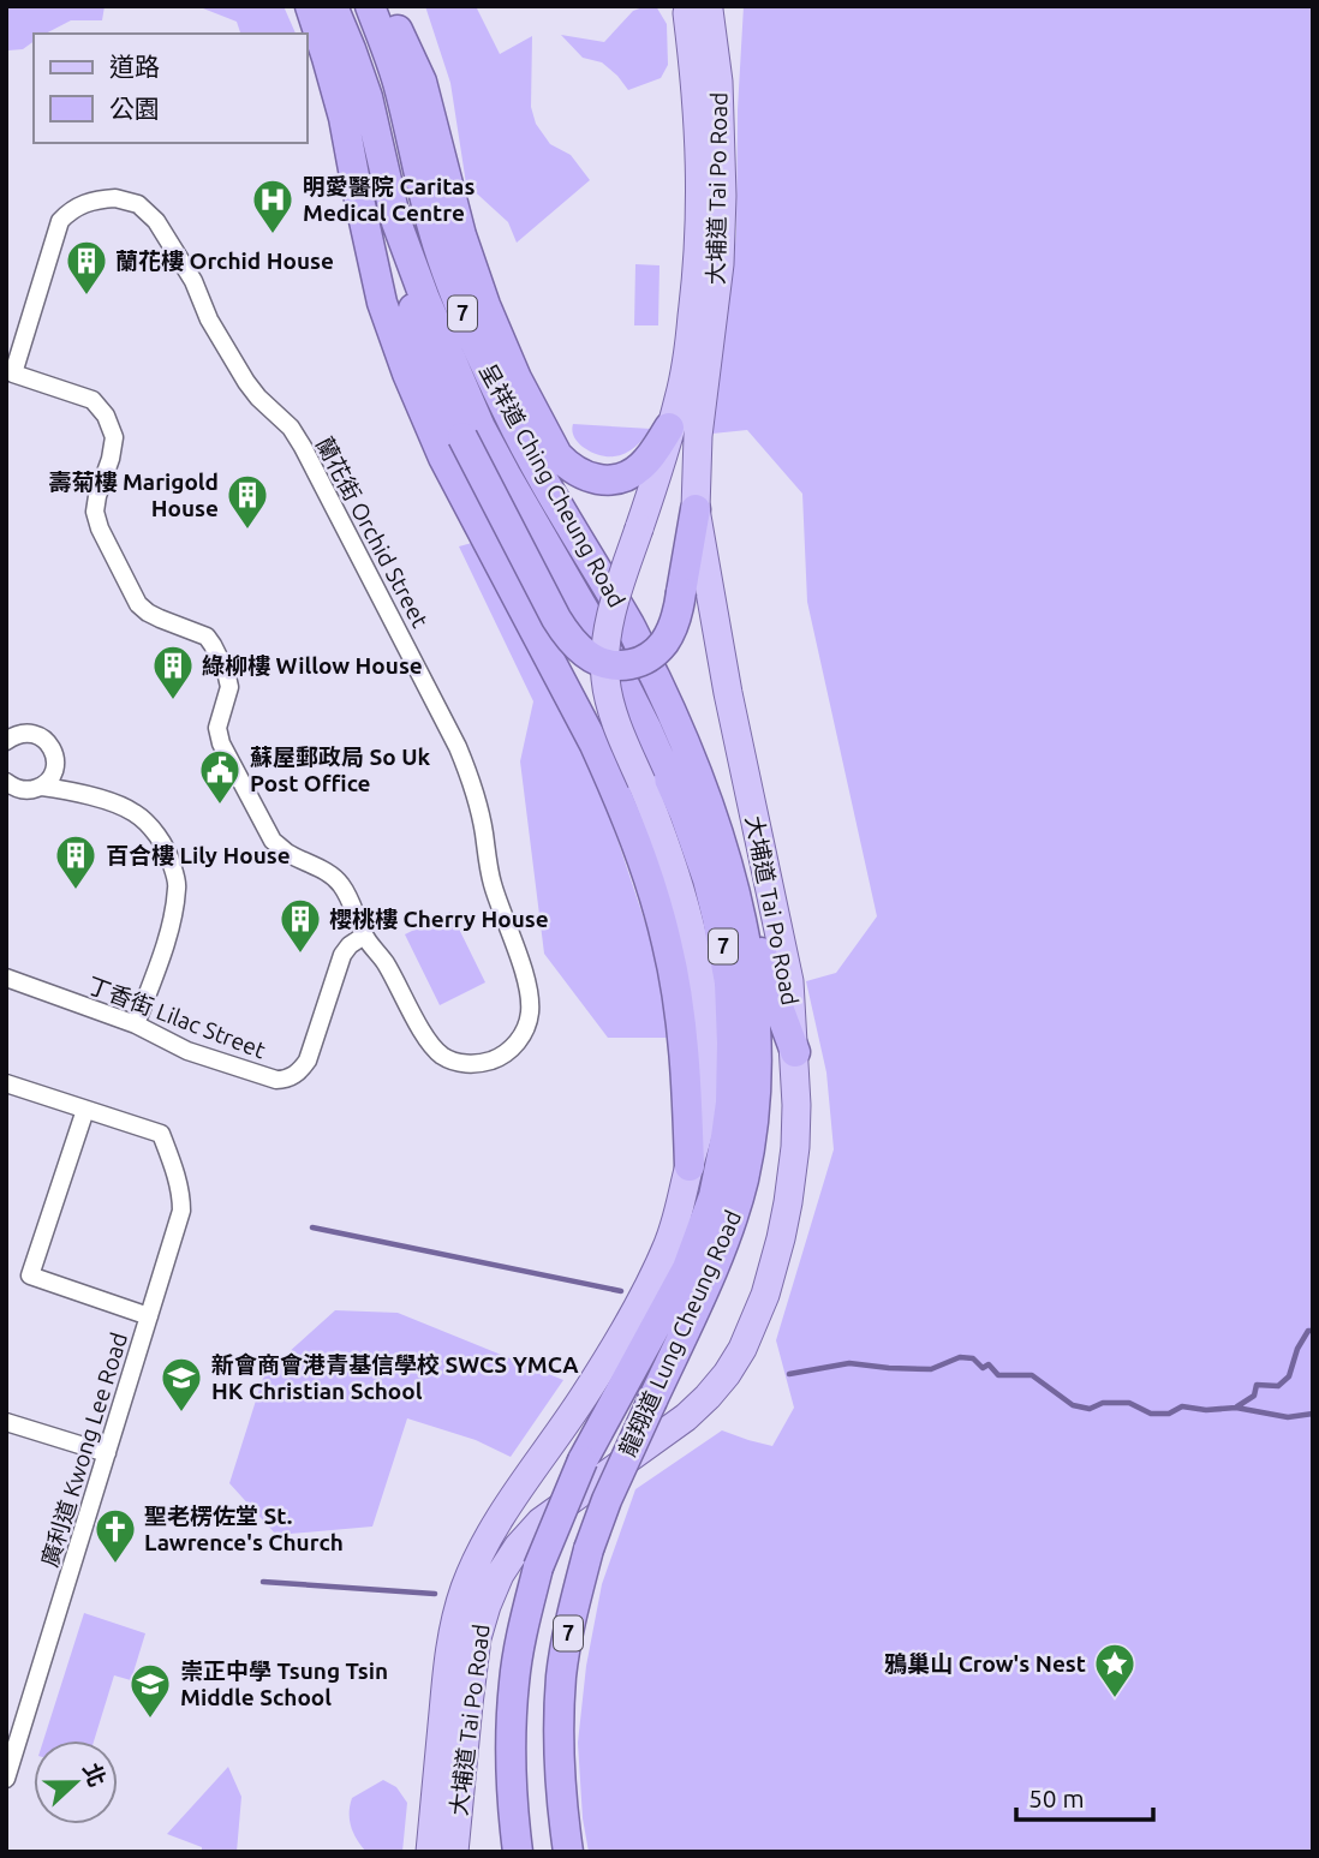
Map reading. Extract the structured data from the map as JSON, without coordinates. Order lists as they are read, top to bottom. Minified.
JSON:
{"streets":{"highway":["7","呈祥道 Ching Cheung Road","龍翔道 Lung Cheung Road"],"main road":["大埔道 Tai Po Road"],"street":["蘭花街 Orchid Street","丁香街 Lilac Street","廣利道 Kwong Lee Road"]},"crossings":[["呈祥道 Ching Cheung Road","龍翔道 Lung Cheung Road"],["蘭花街 Orchid Street","丁香街 Lilac Street"]],"places":{"hospital":["明愛醫院 Caritas Medical Centre"],"building":["蘭花樓 Orchid House","壽菊樓 Marigold House","綠柳樓 Willow House","百合樓 Lily House","櫻桃樓 Cherry House"],"public building":["蘇屋郵政局 So Uk Post Office"],"school or university":["新會商會港青基信學校 SWCS YMCA HK Christian School","崇正中學 Tsung Tsin Middle School"],"church":["聖老楞佐堂 St. Lawrence's Church"],"place":["鴉巢山 Crow's Nest"]},"legend":["道路","公園"],"scale_bar":"50 m","north":"right"}
